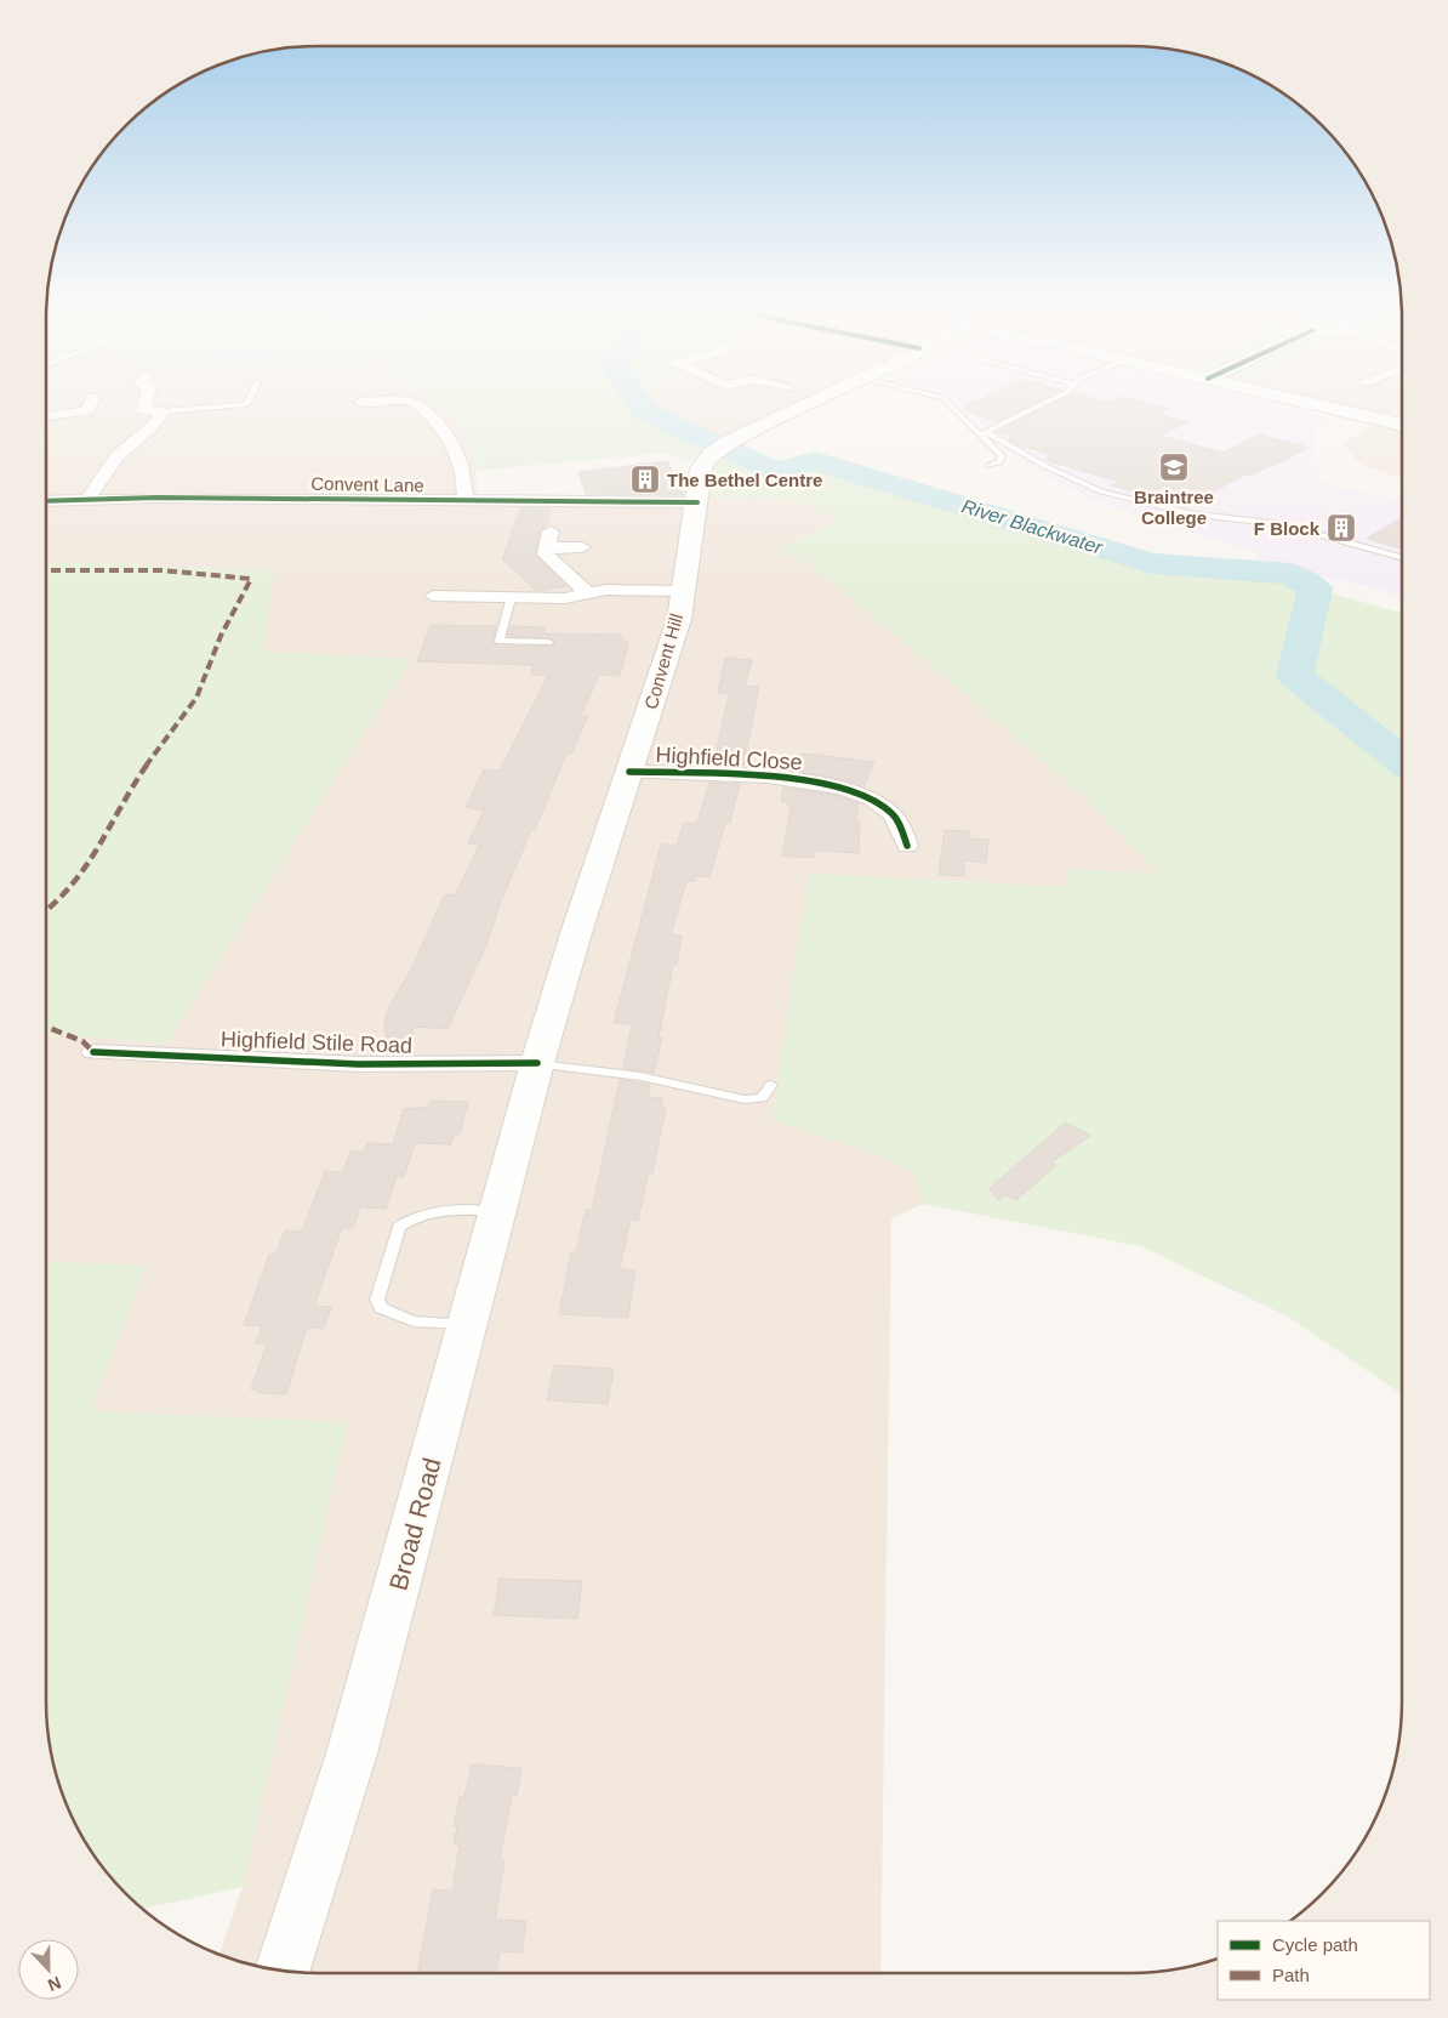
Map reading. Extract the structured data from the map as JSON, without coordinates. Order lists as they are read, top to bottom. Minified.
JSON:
{"streets":{"main road":["Convent Hill","Broad Road"],"street":["Convent Lane","Highfield Close","Highfield Stile Road"]},"crossings":[["Convent Lane","Convent Hill"],["Convent Hill","Highfield Close"],["Convent Hill","Highfield Stile Road"],["Convent Hill","Broad Road"],["Highfield Stile Road","Broad Road"]],"water":["River Blackwater"],"places":{"school or university":["Braintree College"],"building":["The Bethel Centre","F Block"]},"legend":["Cycle path","Path"],"north":"bottom"}
